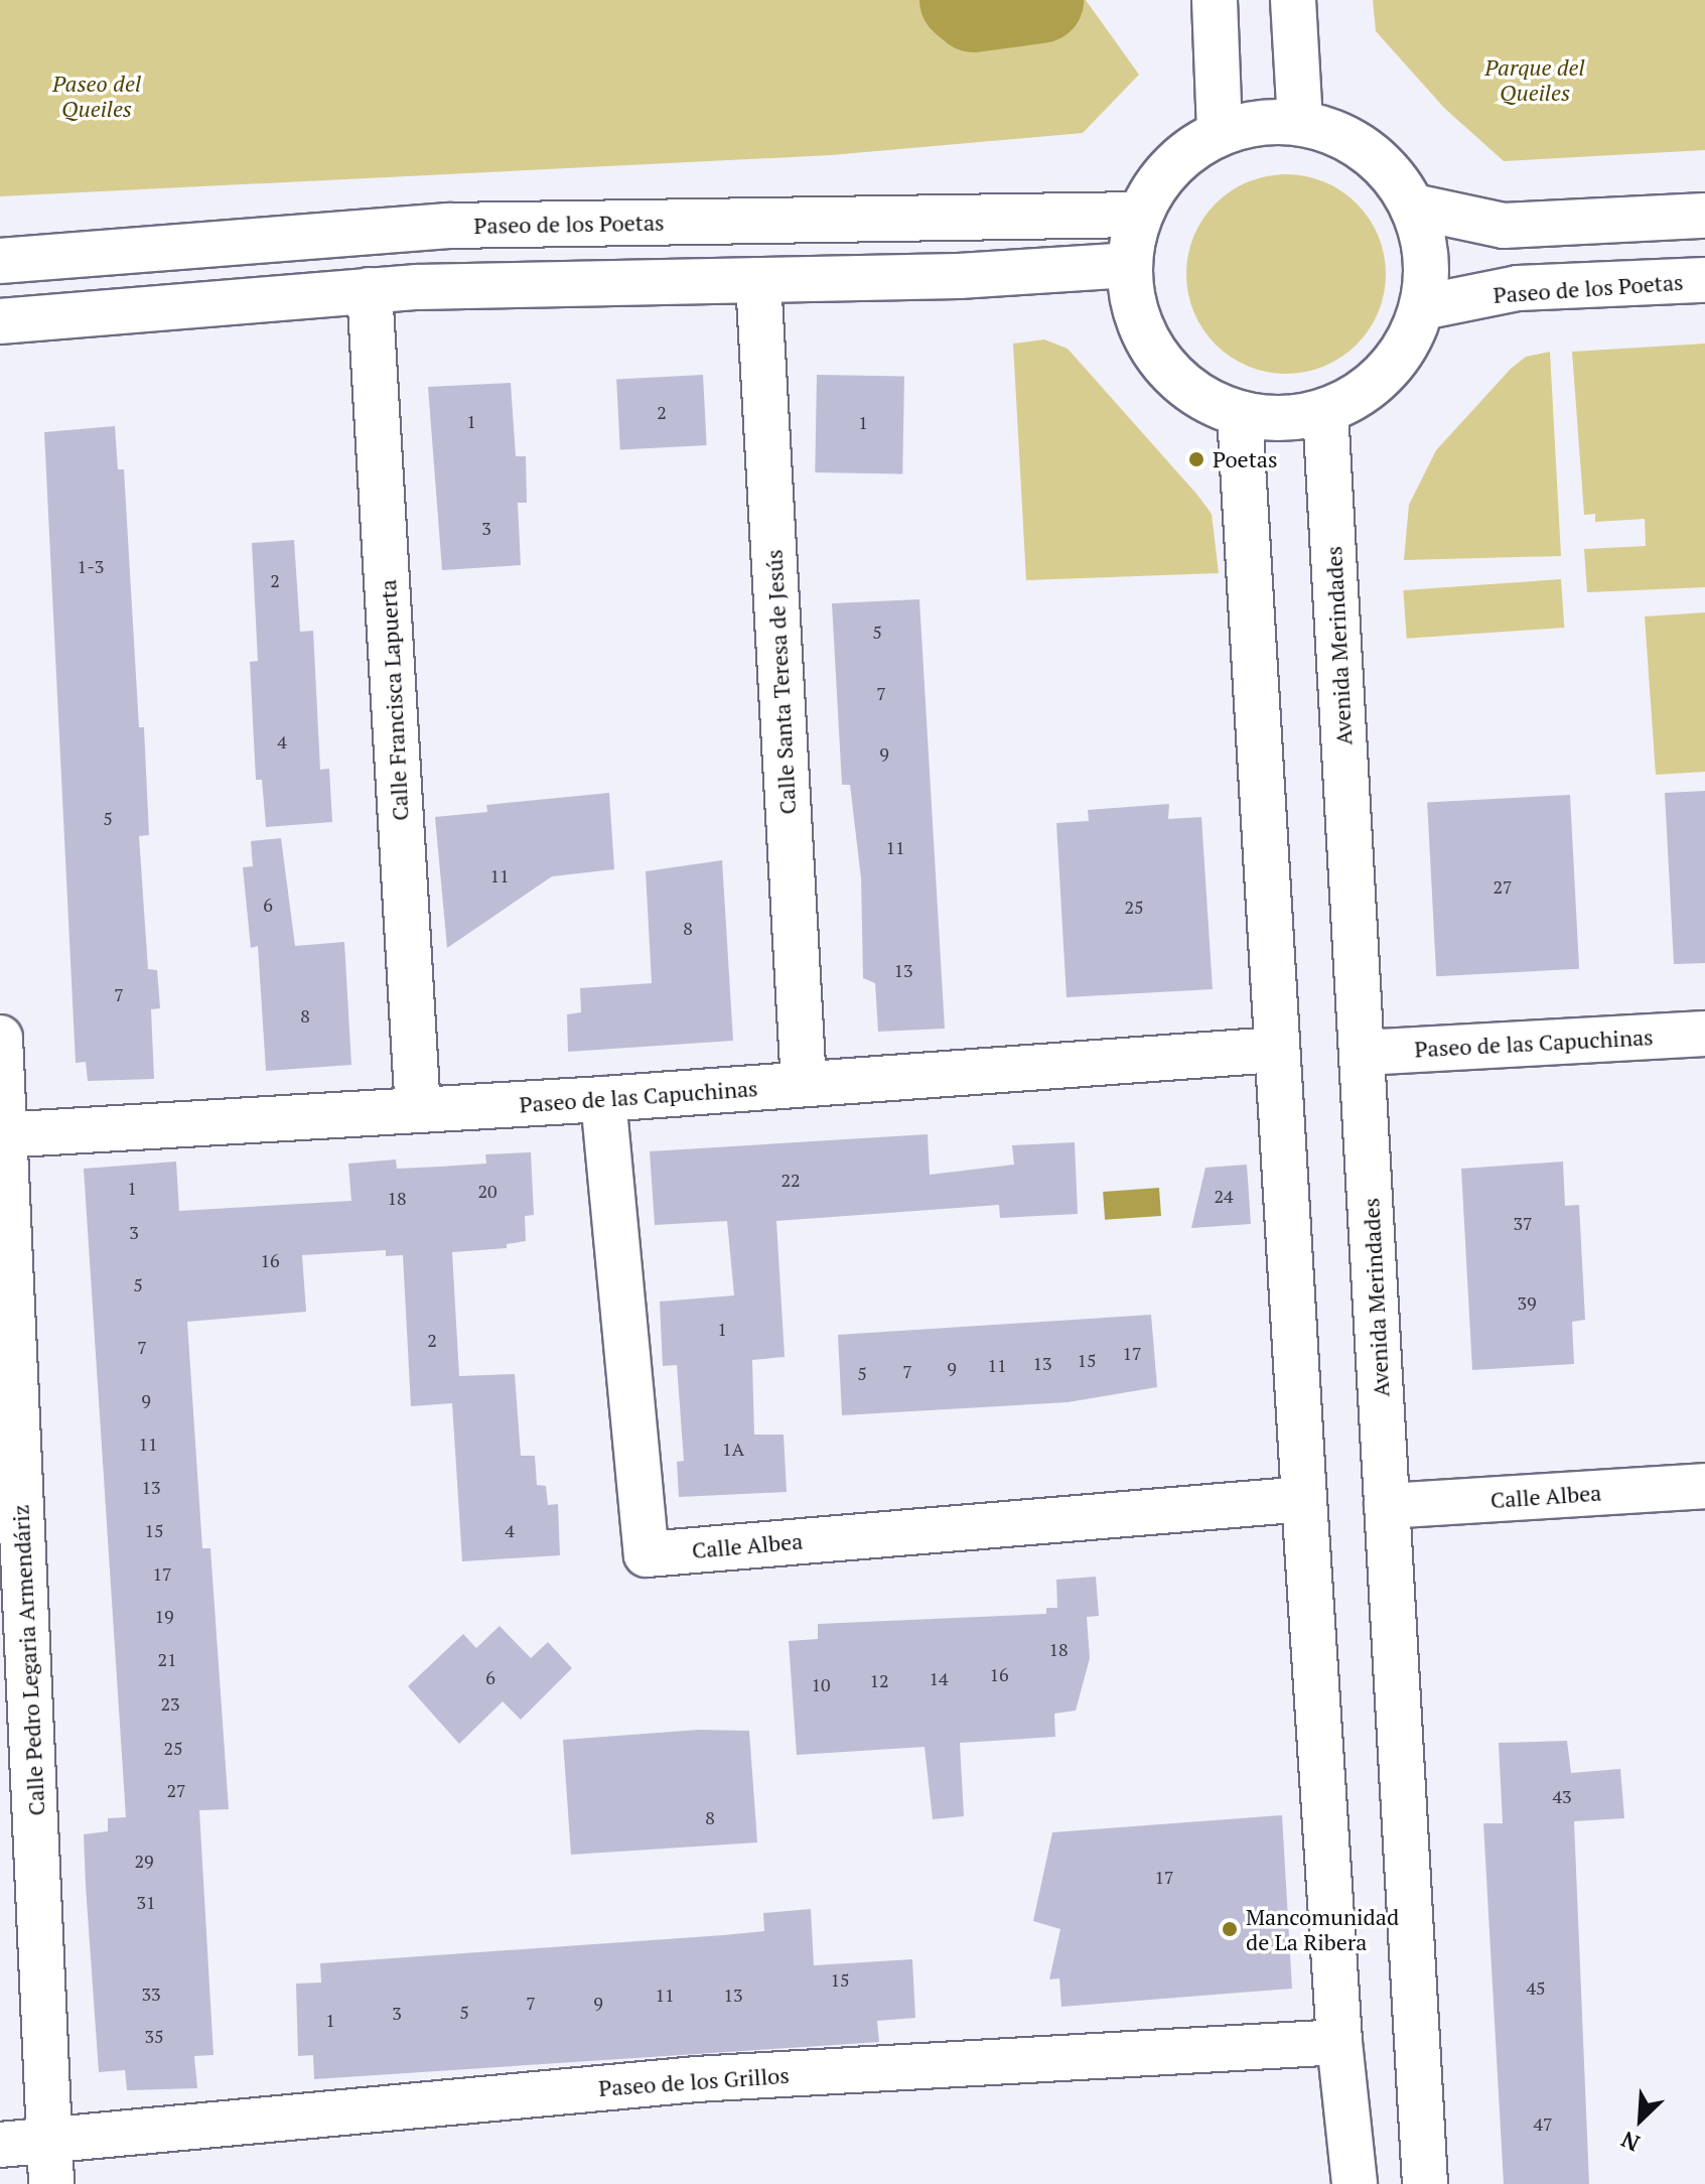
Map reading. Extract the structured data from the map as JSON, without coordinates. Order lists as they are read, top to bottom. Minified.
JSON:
{"streets":{"street":["Paseo de los Poetas","Avenida Merindades","Calle Santa Teresa de Jesús","Calle Francisca Lapuerta","Paseo de las Capuchinas","Calle Albea","Calle Pedro Legaria Armendáriz","Paseo de los Grillos"]},"crossings":[["Avenida Merindades","Paseo de las Capuchinas"],["Avenida Merindades","Calle Albea"],["Calle Santa Teresa de Jesús","Paseo de las Capuchinas"],["Calle Francisca Lapuerta","Paseo de las Capuchinas"],["Paseo de las Capuchinas","Calle Albea"],["Paseo de las Capuchinas","Calle Pedro Legaria Armendáriz"],["Calle Pedro Legaria Armendáriz","Paseo de los Grillos"]],"parks":["Parque del Queiles","Paseo del Queiles"],"places":["Poetas","Mancomunidad de La Ribera"],"house_numbers":["2","1","1","3","1-3","2","5","7","4","9","5","11","11","27","6","25","8","13","7","8","22","1","20","24","18","37","3","16","5","39","1","2","7","17","15","13","11","9","7","5","9","11","1A","13","15","4","17","19","18","21","16","6","14","12","10","23","25","27","43","8","29","17","31","15","45","33","11","13","7","9","5","3","1","35","47"],"north":"bottom left"}
